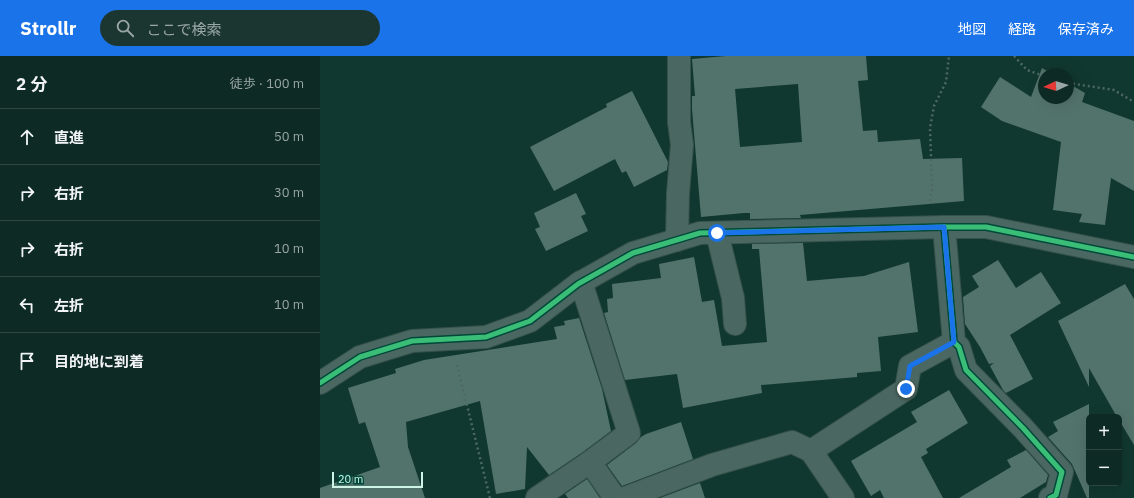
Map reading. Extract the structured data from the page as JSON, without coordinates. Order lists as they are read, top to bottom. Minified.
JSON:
{"scale_bar":"20 m","north":"left","page":{"header":"Strollr","search":"ここで検索","nav":["地図","経路","保存済み"],"heading":["2 分","徒歩 · 100 m"],"list":[["直進","50 m"],["右折","30 m"],["右折","10 m"],["左折","10 m"],"目的地に到着"],"map_buttons":["+","−"],"scale":"20 m"}}
